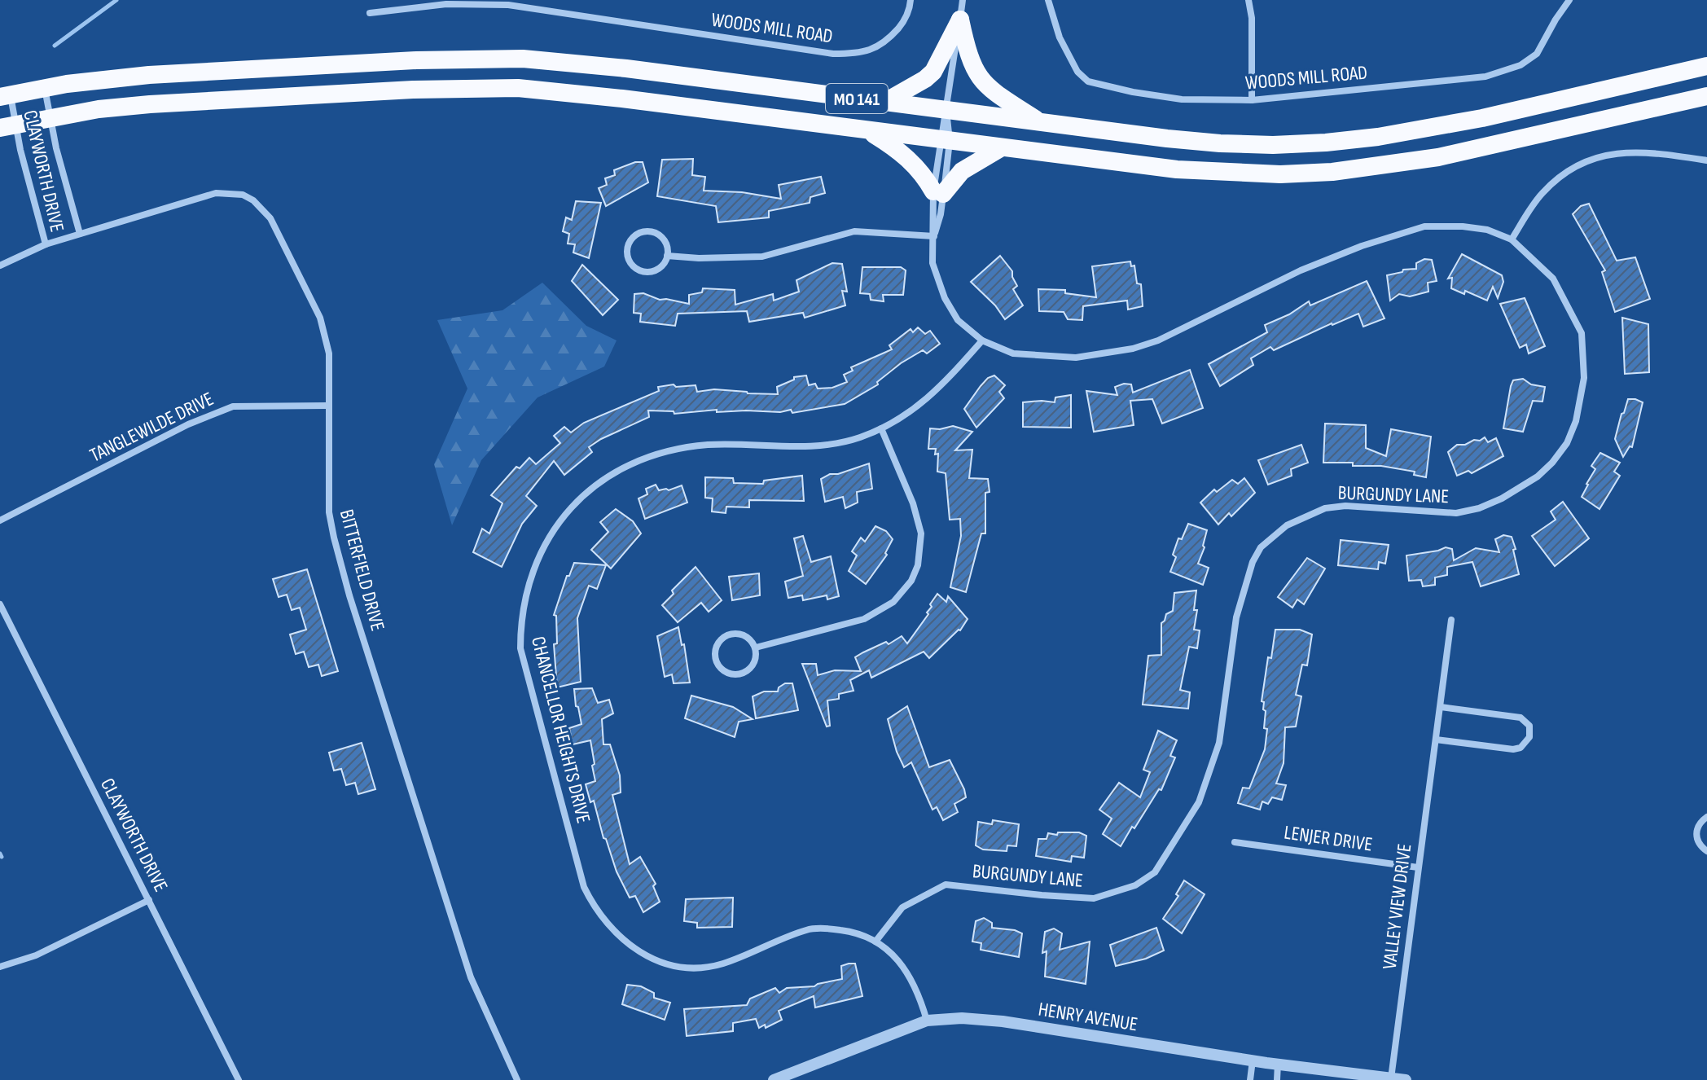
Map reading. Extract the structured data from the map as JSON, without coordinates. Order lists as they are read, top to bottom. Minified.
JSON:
{"streets":{"highway":["MO 141"],"street":["WOODS MILL ROAD","CLAYWORTH DRIVE","TANGLEWILDE DRIVE","BURGUNDY LANE","BITTERFIELD DRIVE","CHANCELLOR HEIGHTS DRIVE","LENJER DRIVE","VALLEY VIEW DRIVE","HENRY AVENUE"]},"crossings":[["MO 141","CLAYWORTH DRIVE"],["MO 141","BURGUNDY LANE"],["CLAYWORTH DRIVE","BITTERFIELD DRIVE"],["TANGLEWILDE DRIVE","BITTERFIELD DRIVE"],["BURGUNDY LANE","CHANCELLOR HEIGHTS DRIVE"],["CHANCELLOR HEIGHTS DRIVE","HENRY AVENUE"],["LENJER DRIVE","VALLEY VIEW DRIVE"],["VALLEY VIEW DRIVE","HENRY AVENUE"]]}
